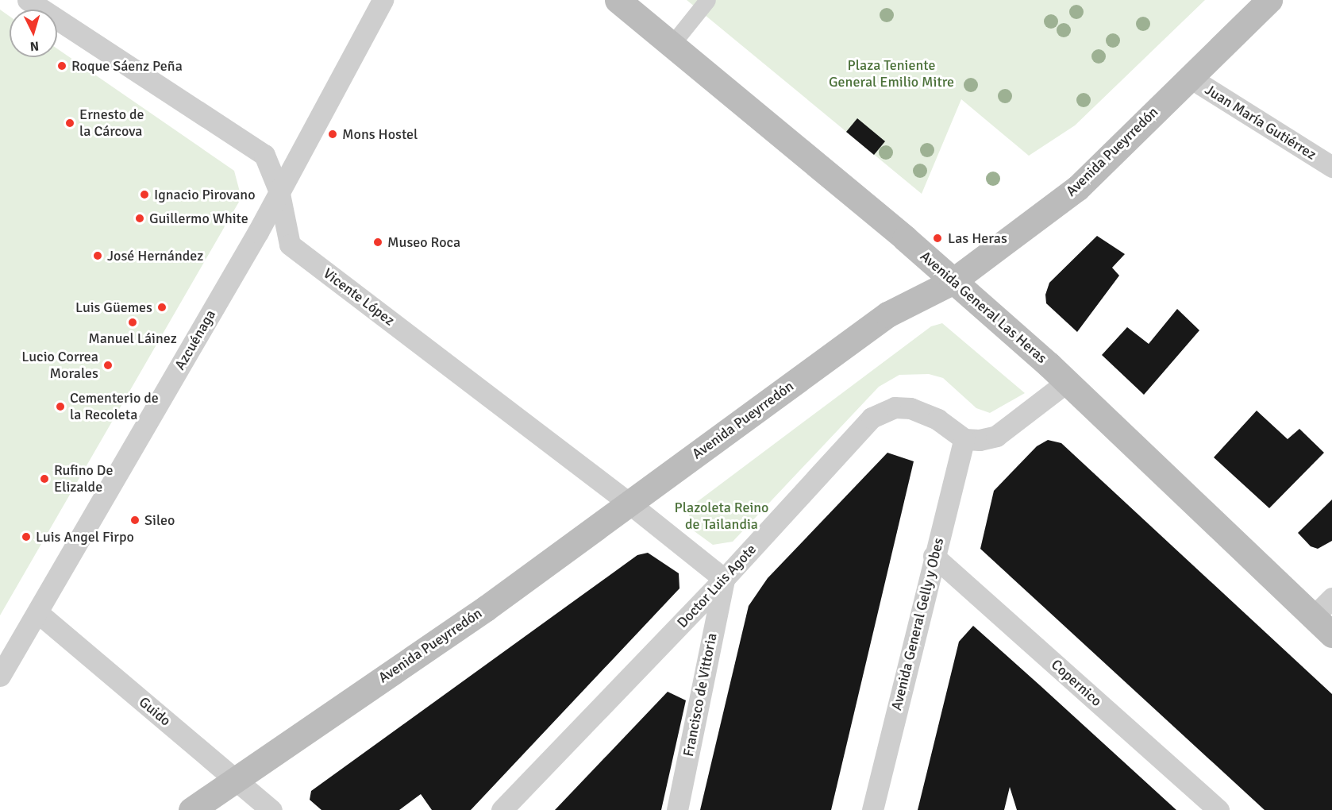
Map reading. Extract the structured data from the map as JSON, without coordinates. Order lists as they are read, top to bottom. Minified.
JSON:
{"streets":{"main road":["Avenida Pueyrredón","Avenida General Las Heras"],"street":["Juan María Gutiérrez","Vicente López","Azcuénaga","Doctor Luis Agote","Avenida General Gelly y Obes","Copernico","Francisco de Vittoria","Guido"]},"crossings":[["Juan María Gutiérrez","Avenida Pueyrredón"],["Avenida Pueyrredón","Vicente López"],["Avenida Pueyrredón","Avenida General Las Heras"],["Avenida Pueyrredón","Guido"],["Vicente López","Azcuénaga"],["Vicente López","Doctor Luis Agote"],["Vicente López","Francisco de Vittoria"],["Azcuénaga","Guido"],["Doctor Luis Agote","Avenida General Gelly y Obes"],["Doctor Luis Agote","Francisco de Vittoria"],["Avenida General Gelly y Obes","Copernico"]],"parks":["Plaza Teniente General Emilio Mitre","Plazoleta Reino de Tailandia"],"places":["Roque Sáenz Peña","Ernesto de la Cárcova","Mons Hostel","Ignacio Pirovano","Guillermo White","Las Heras","Museo Roca","José Hernández","Luis Güemes","Manuel Láinez","Lucio Correa Morales","Cementerio de la Recoleta","Rufino De Elizalde","Sileo","Luis Angel Firpo"],"north":"bottom"}
